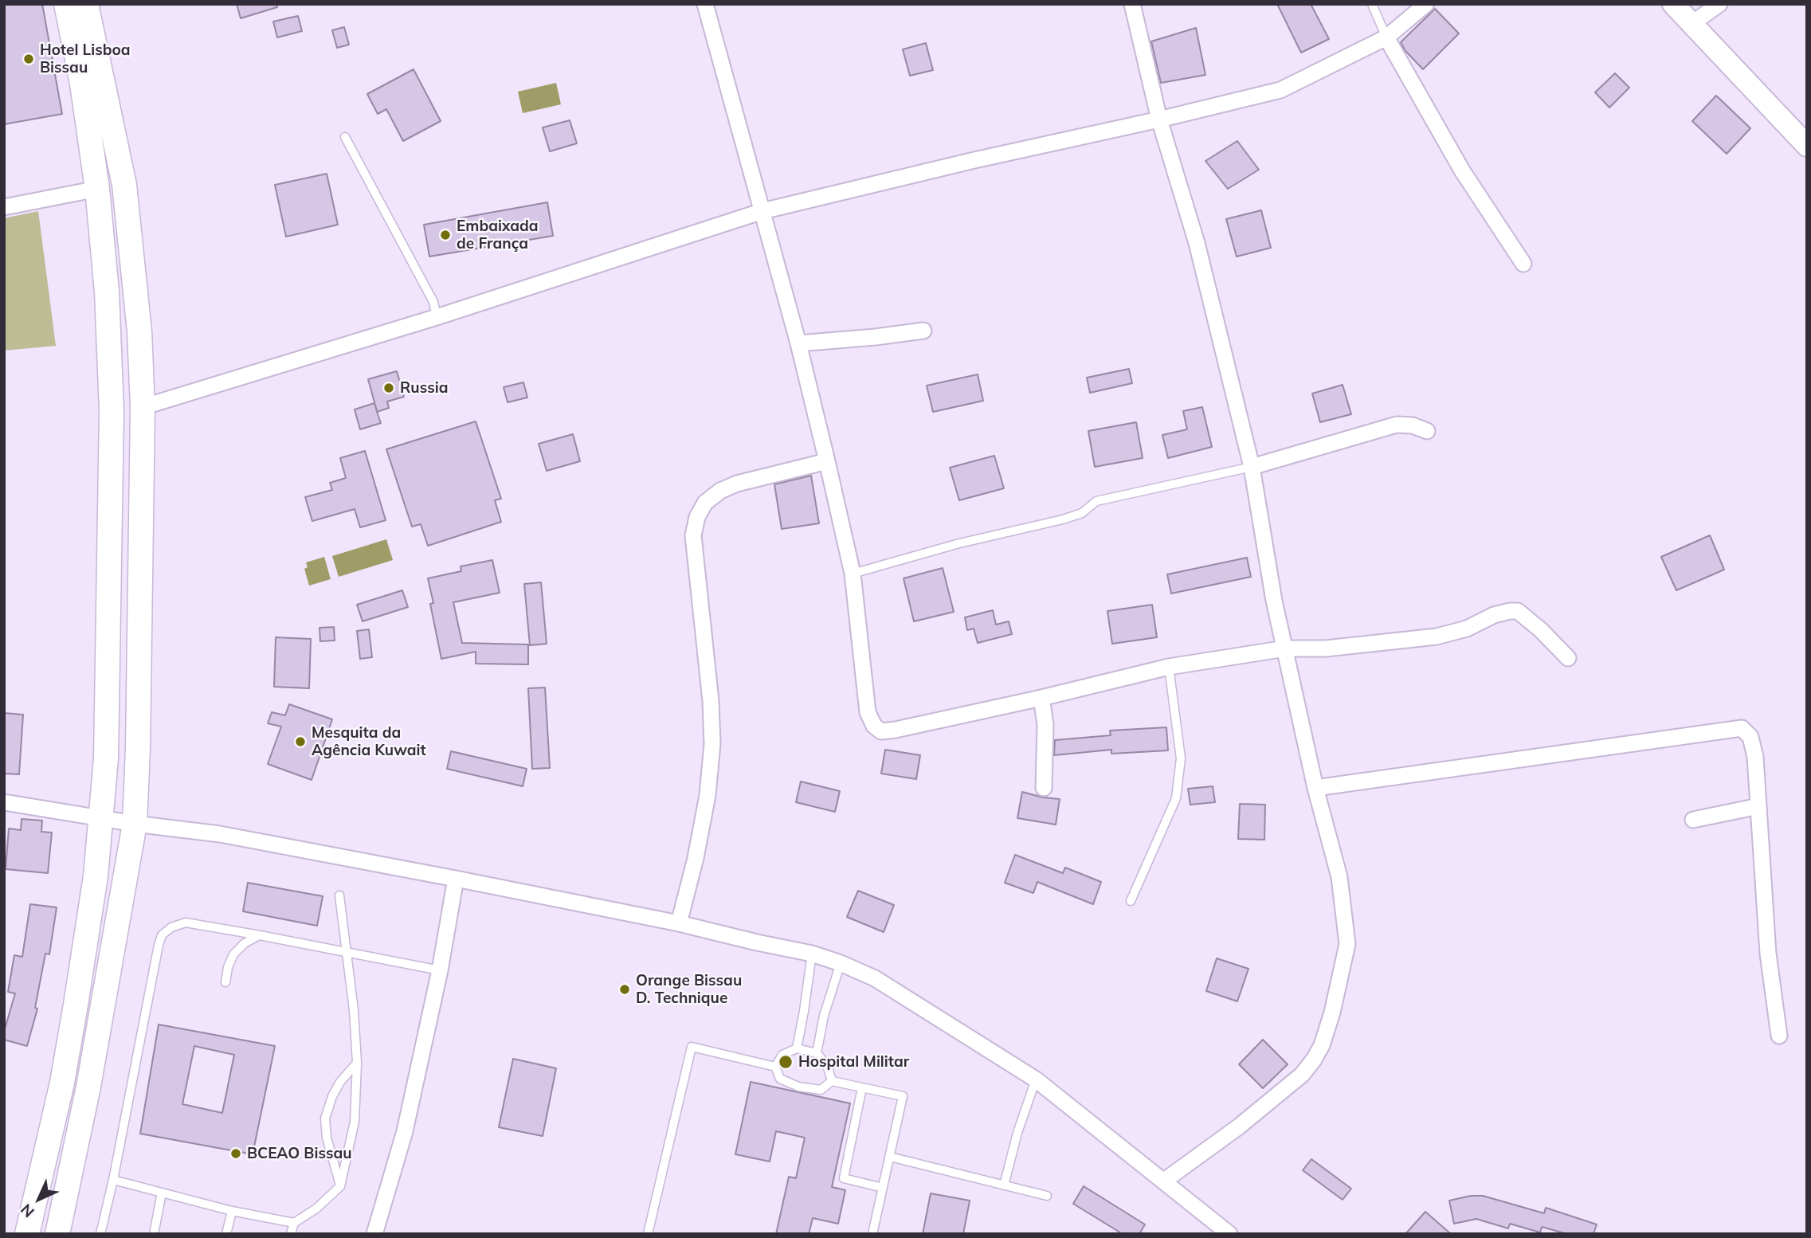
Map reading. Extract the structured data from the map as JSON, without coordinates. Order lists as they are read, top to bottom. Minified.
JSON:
{"places":["Hotel Lisboa Bissau","Embaixada de França","Russia","Mesquita da Agência Kuwait","Orange Bissau D. Technique","Hospital Militar","BCEAO Bissau"],"north":"bottom left"}
